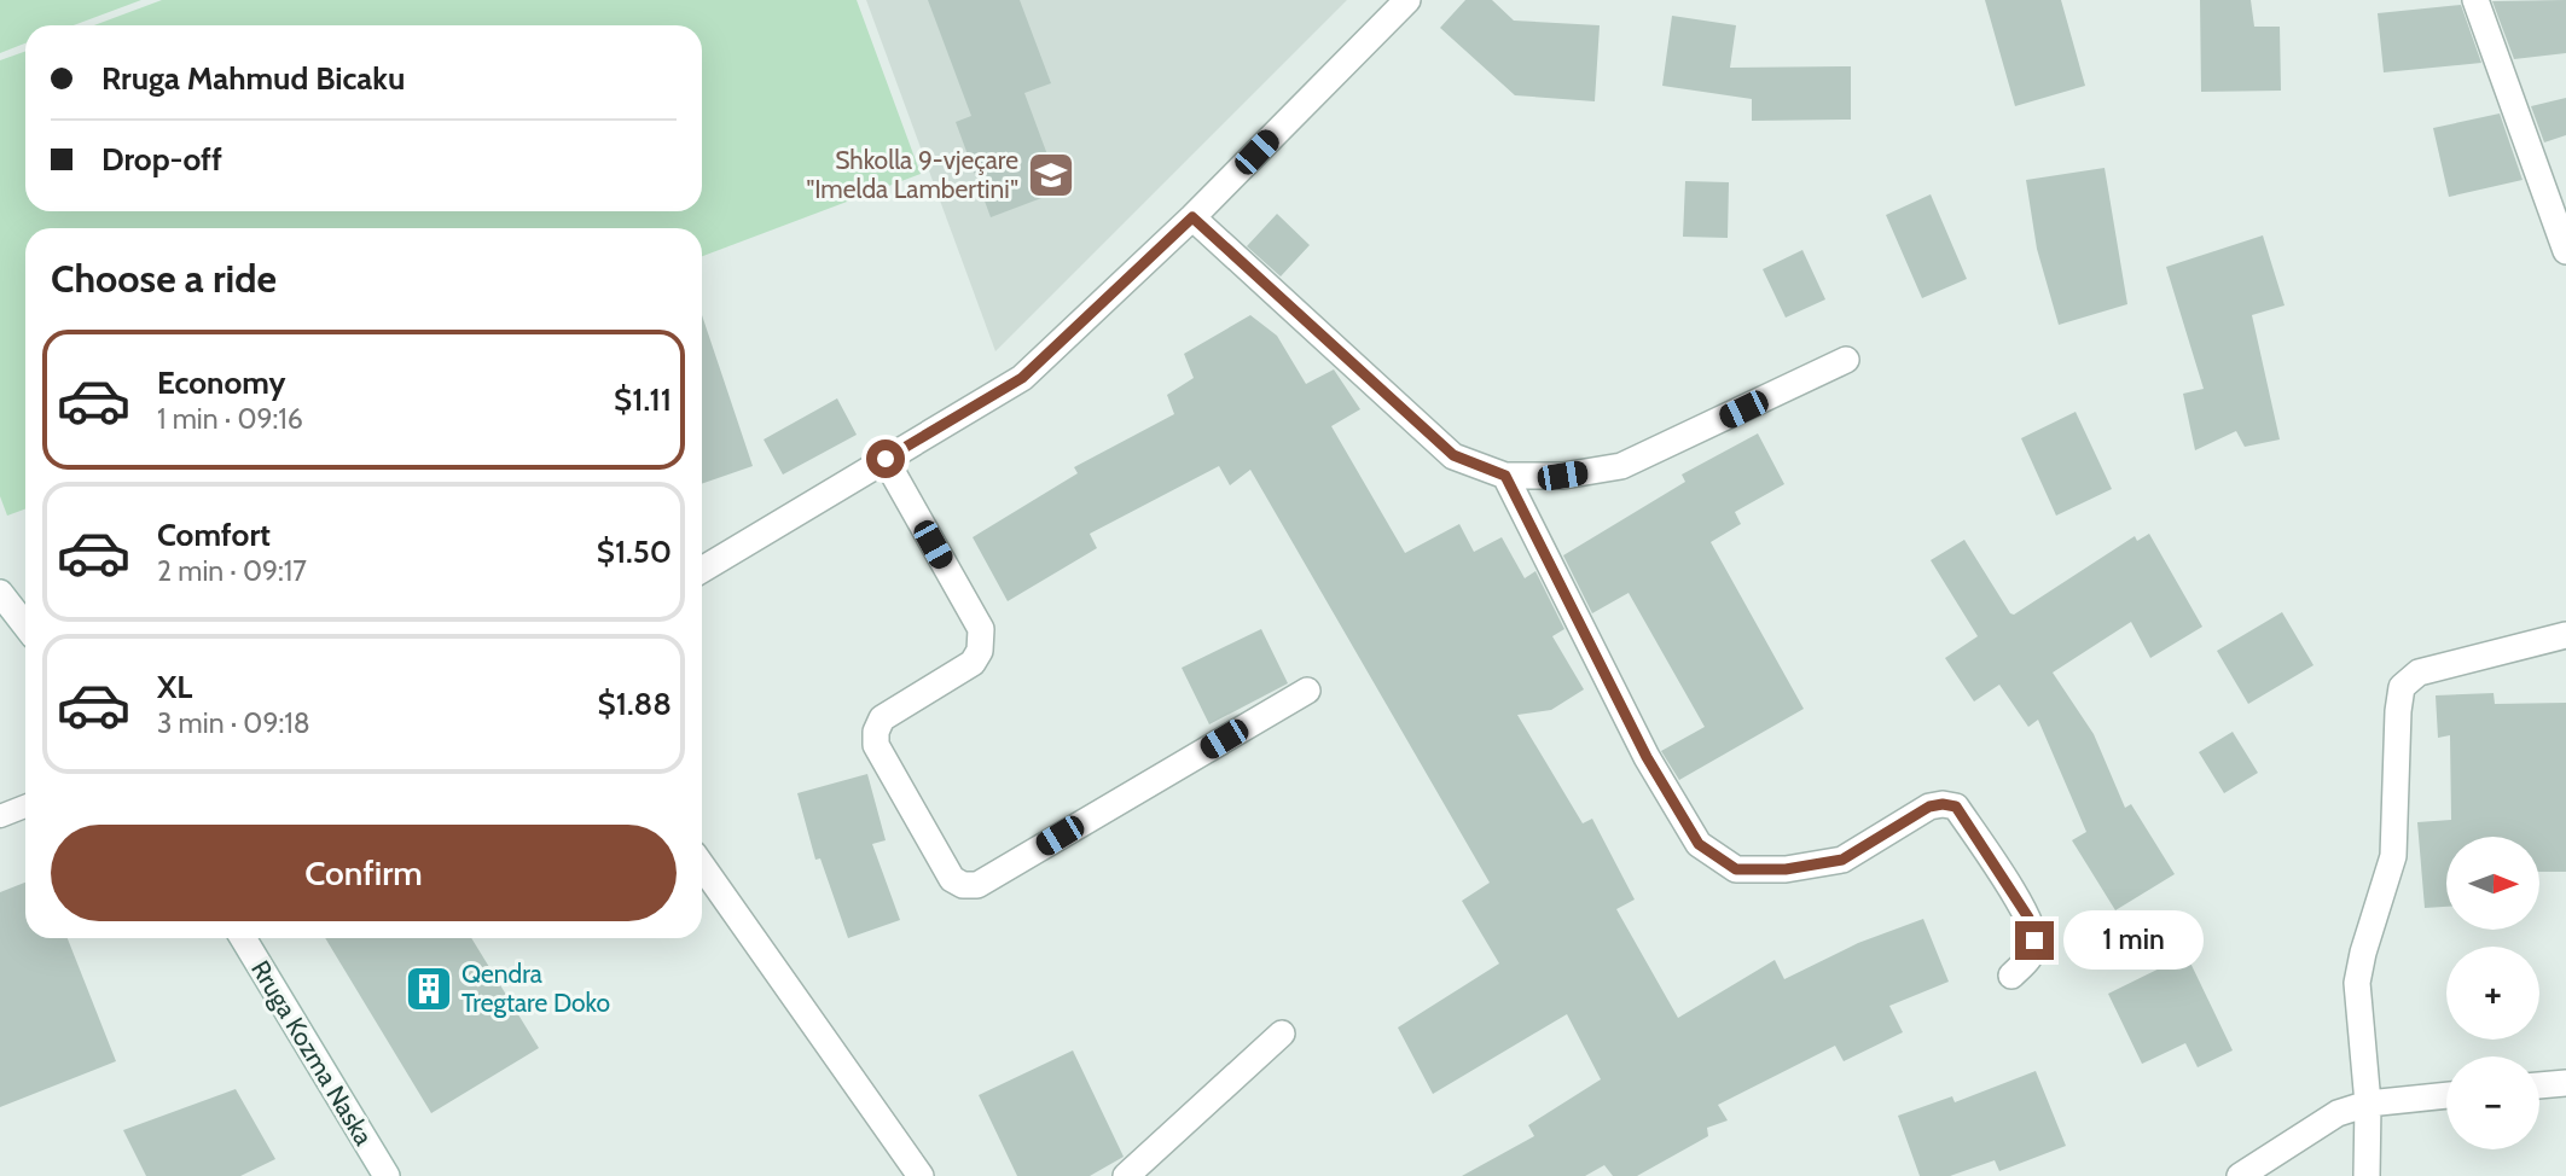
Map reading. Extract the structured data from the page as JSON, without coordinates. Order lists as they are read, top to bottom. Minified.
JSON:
{"streets":{"street":["Rruga Kozma Naska"]},"places":{"school or university":["Shkolla 9-vjeçare \"Imelda Lambertini\""],"building":["Qendra Tregtare Doko"]},"north":"right","page":{"banner":["Rruga Mahmud Bicaku","Drop-off"],"heading":"Choose a ride","list":[{"name":"Economy","note":"1 min · 09:16","value":"$1.11"},{"name":"Comfort","note":"2 min · 09:17","value":"$1.50"},{"name":"XL","note":"3 min · 09:18","value":"$1.88"}],"buttons":"Confirm","map_buttons":["+","−"],"bubble":"1 min"}}
